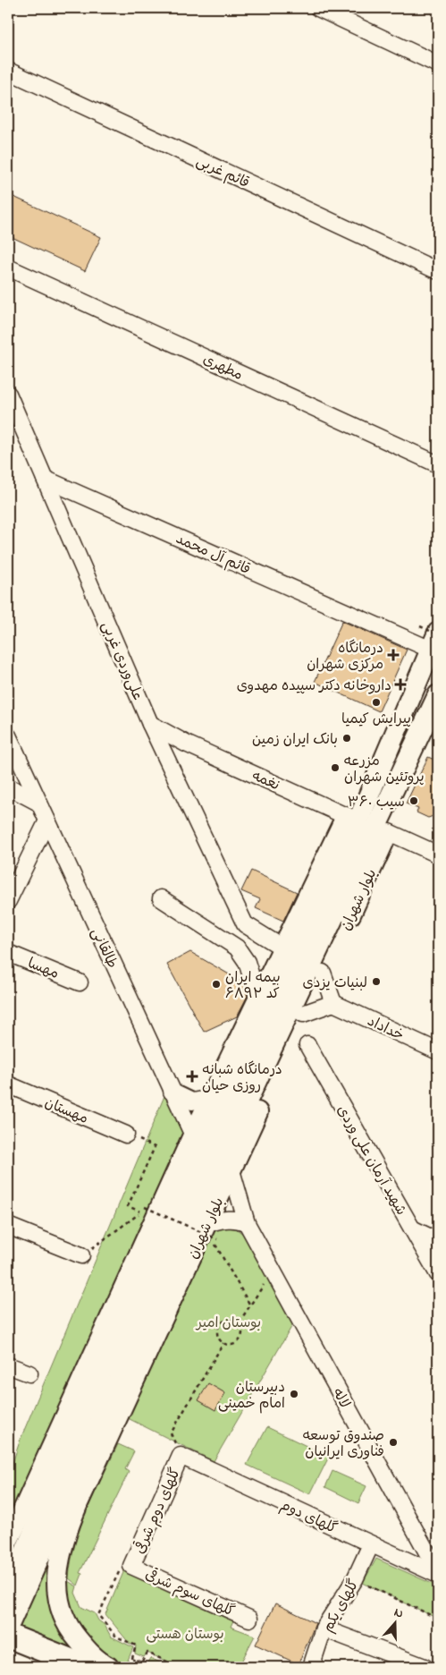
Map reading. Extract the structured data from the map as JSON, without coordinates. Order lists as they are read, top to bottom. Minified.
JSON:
{"streets":{"main road":["بلوار شهران"],"street":["قائم غربی","مطهری","قائم آل محمد","علی‌وردی غربی","نغمه","طالقانی","مهسا","خداداد","مهستان","شهید آرمان علی وردی","لاله","گلهای دوم شرقی","گلهای دوم","گلهای سوم شرقی","گلهای یکم"]},"crossings":[["قائم آل محمد","علی‌وردی غربی"],["علی‌وردی غربی","نغمه"],["بلوار شهران","لاله"],["لاله","گلهای دوم"],["گلهای دوم شرقی","گلهای دوم"],["گلهای دوم شرقی","گلهای سوم شرقی"],["گلهای دوم","گلهای یکم"]],"parks":["بوستان امیر","بوستان هستی"],"places":{"health":["درمانگاه مرکزی شهران","داروخانه دکتر سپیده مهدوی","درمانگاه شبانه روزی حیان"],"other":["پیرایش کیمیا","بانک ایران زمین","مزرعه پروتئین شهران","سیب ۳۶۰","لبنیات یزدی","بیمه ایران کد ۶۸۹۲","دبیرستان امام خمینی","صندوق توسعه فناوری ایرانیان"]},"north":"top"}
